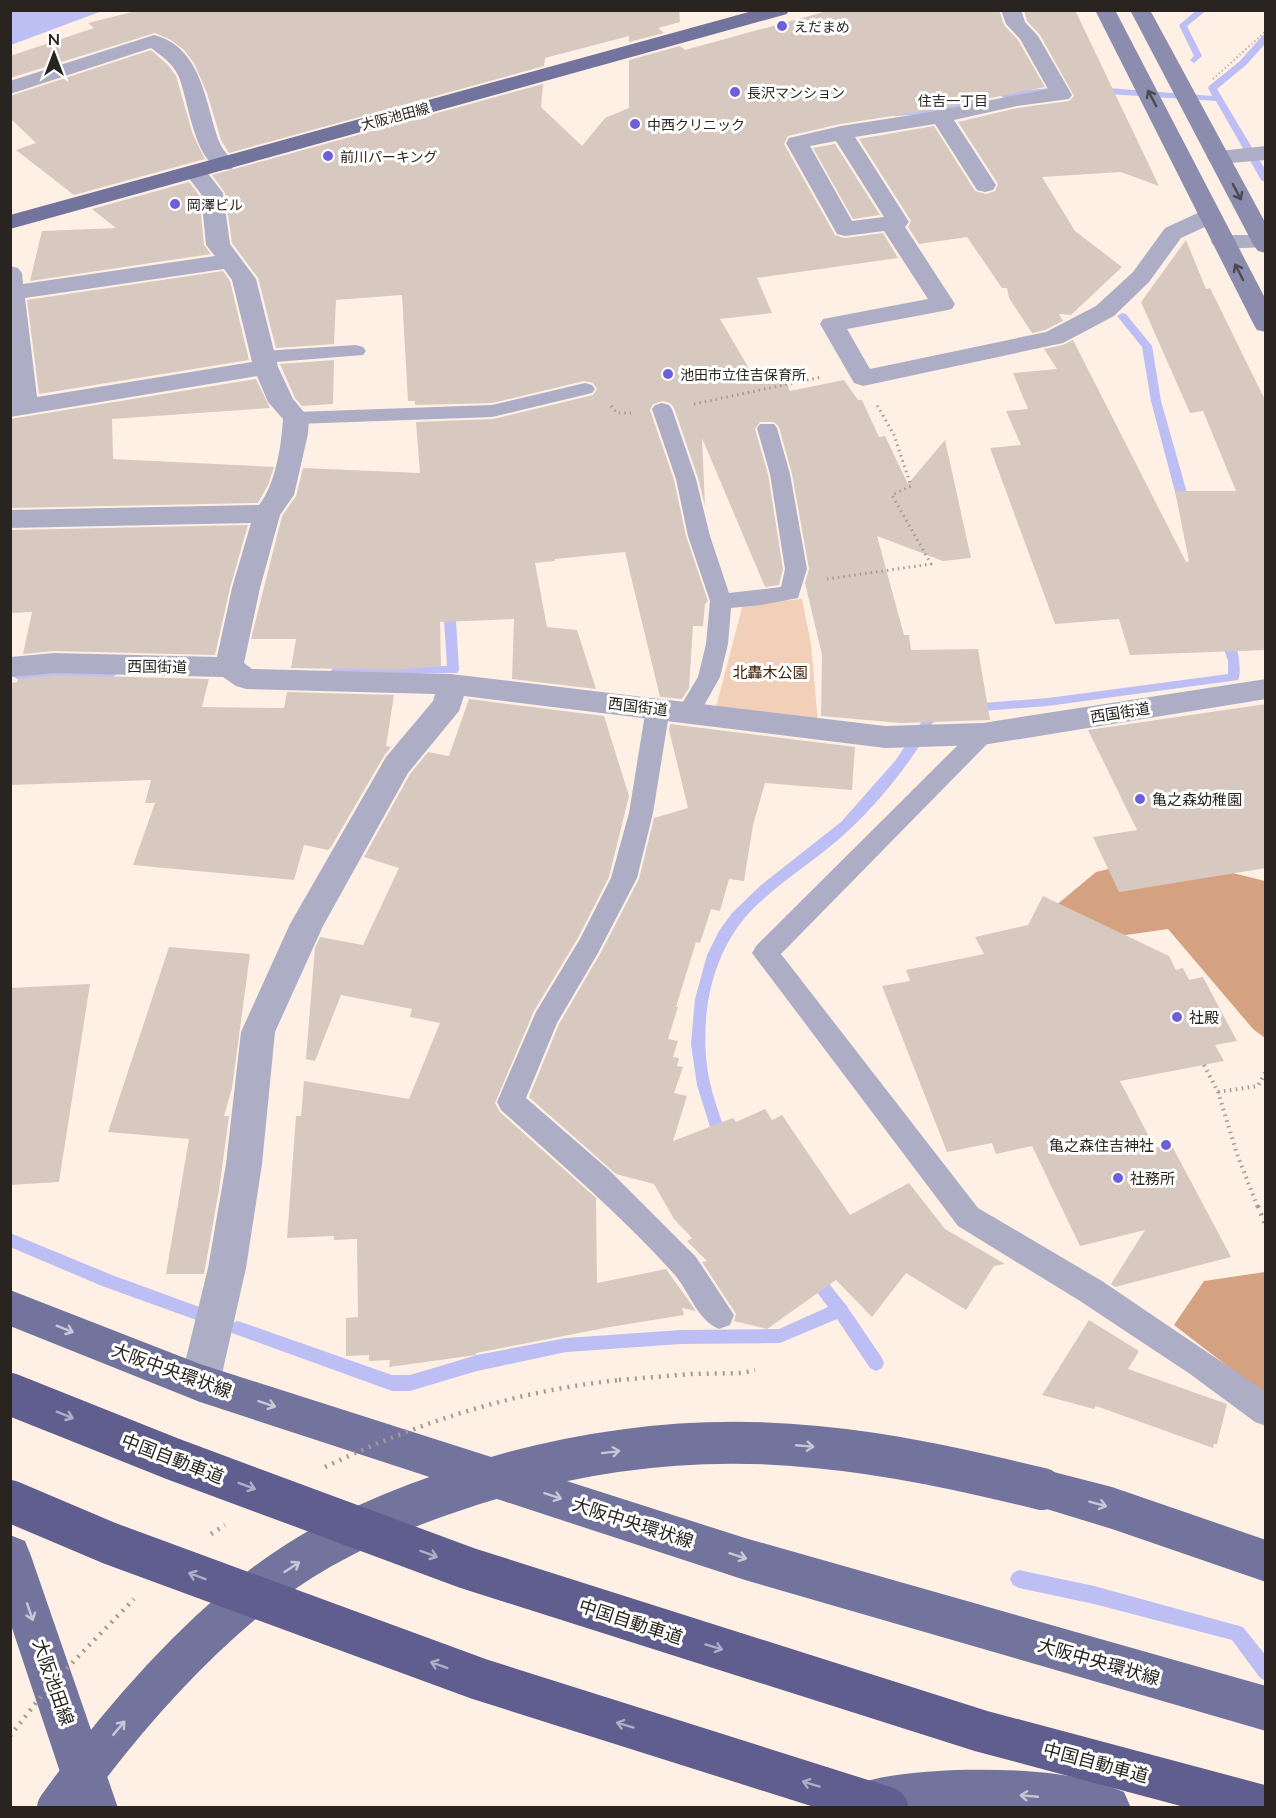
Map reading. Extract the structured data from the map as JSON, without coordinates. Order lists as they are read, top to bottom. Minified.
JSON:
{"streets":{"highway":["中国自動車道"],"main road":["大阪池田線","大阪中央環状線"],"street":["西国街道"]},"one_way":["大阪中央環状線"],"districts":["住吉一丁目"],"parks":["北轟木公園"],"places":["えだまめ","長沢マンション","中西クリニック","前川パーキング","岡澤ビル","池田市立住吉保育所","亀之森幼稚園","社殿","亀之森住吉神社","社務所"],"north":"top"}
